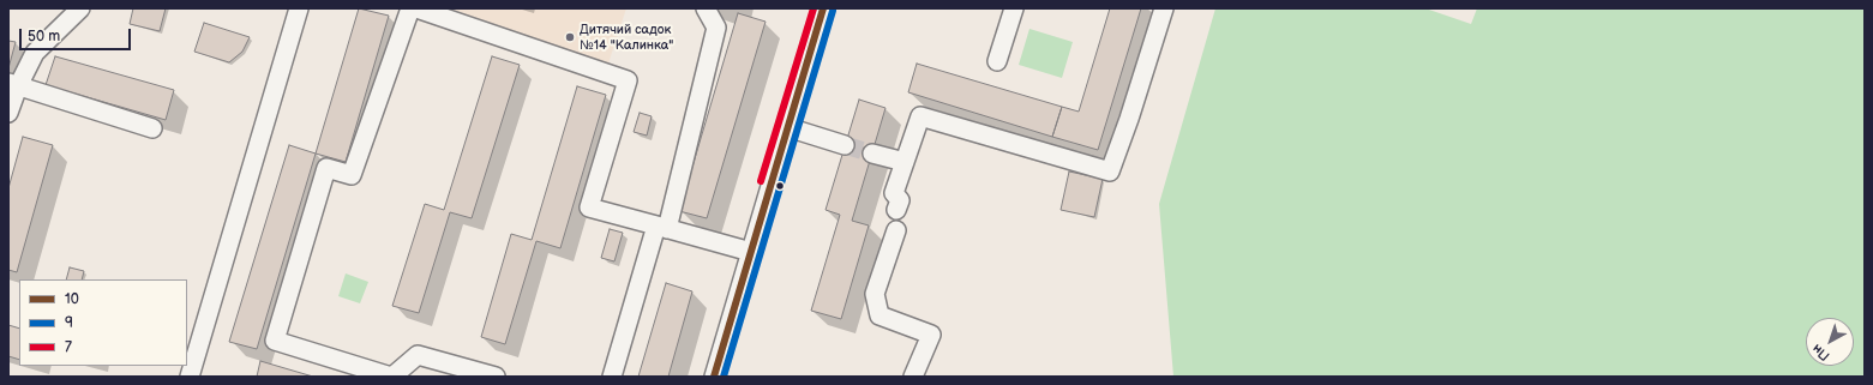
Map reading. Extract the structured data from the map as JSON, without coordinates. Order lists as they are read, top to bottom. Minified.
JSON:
{"places":["Дитячий садок №14 \"Калинка\""],"lines":["transit line 10","transit line 7","transit line 9"],"legend":["10","9","7"],"scale_bar":"50 m","north":"bottom left"}
